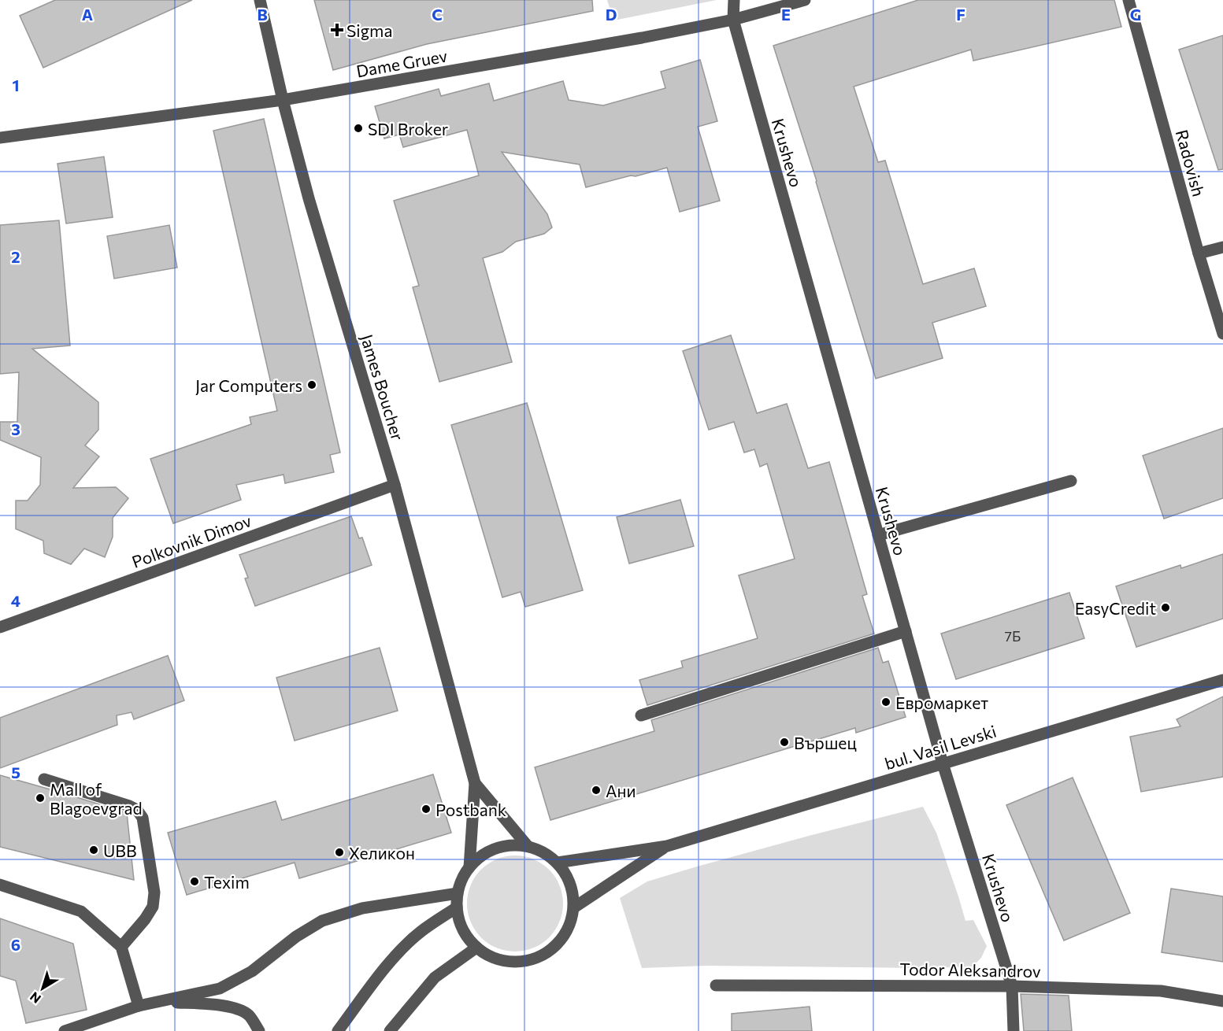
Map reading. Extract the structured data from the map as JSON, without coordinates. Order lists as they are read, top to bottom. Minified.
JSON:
{"streets":{"street":["Dame Gruev","Krushevo","Radovish","James Boucher","Polkovnik Dimov","bul. Vasil Levski","Todor Aleksandrov"]},"crossings":[["Dame Gruev","Krushevo"],["Dame Gruev","James Boucher"],["Krushevo","bul. Vasil Levski"],["Krushevo","Todor Aleksandrov"],["James Boucher","Polkovnik Dimov"]],"places":{"health":["Sigma"],"other":["SDI Broker","Jar Computers","EasyCredit","Евромаркет","Вършец","Ани","Mall of Blagoevgrad","Postbank","UBB","Хеликон","Texim"]},"house_numbers":["7Б"],"north":"bottom left","grid":{"columns":["A","B","C","D","E","F","G"],"rows":["1","2","3","4","5","6"]}}
